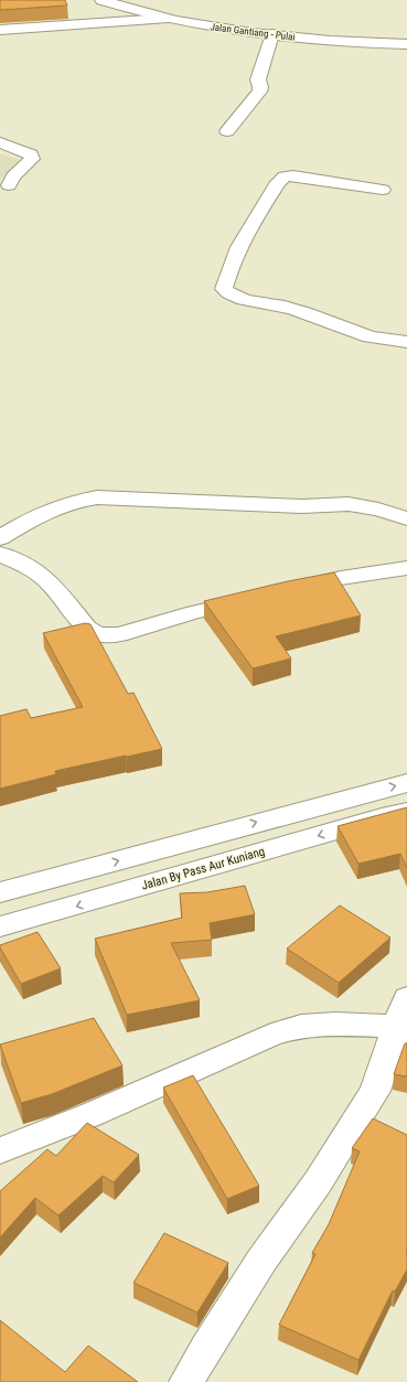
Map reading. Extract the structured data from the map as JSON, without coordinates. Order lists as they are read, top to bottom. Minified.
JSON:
{"streets":{"main road":["Jalan Gantiang - Pulai","Jalan By Pass Aur Kuniang"]}}
